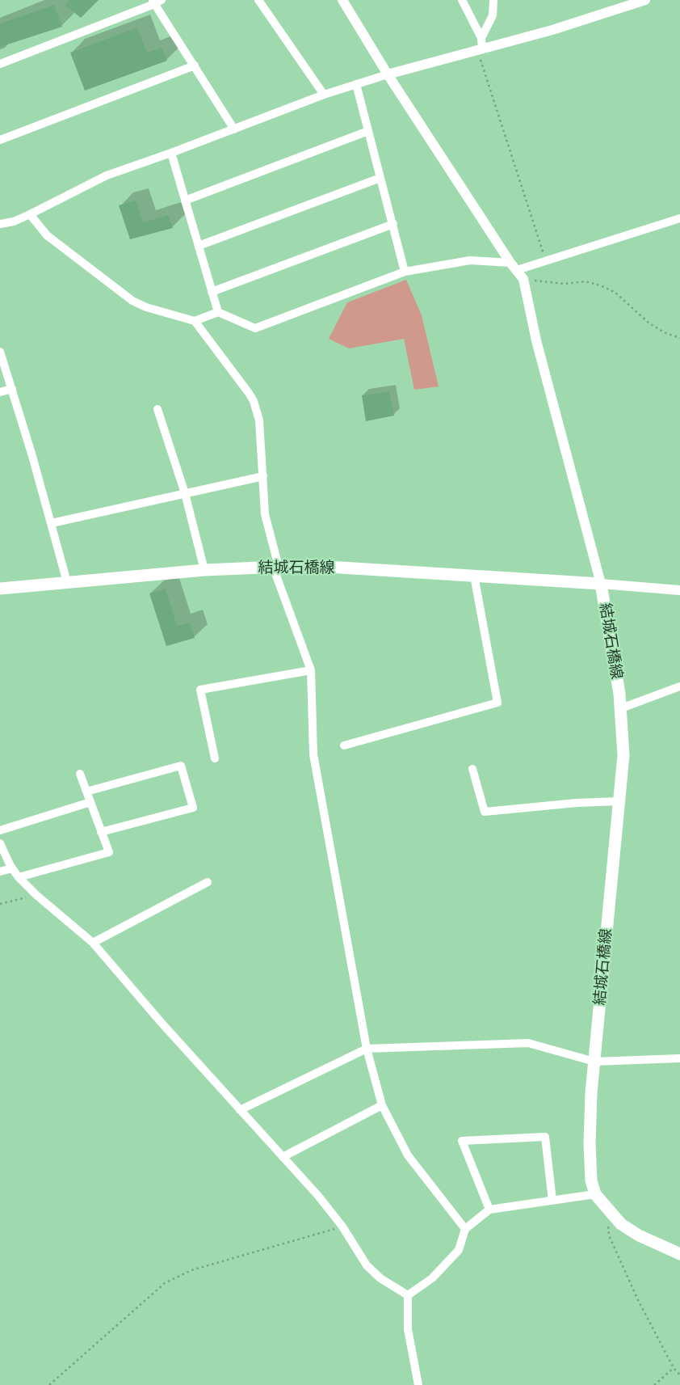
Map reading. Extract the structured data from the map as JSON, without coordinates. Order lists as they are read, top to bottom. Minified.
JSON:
{"streets":{"main road":["結城石橋線"]}}
